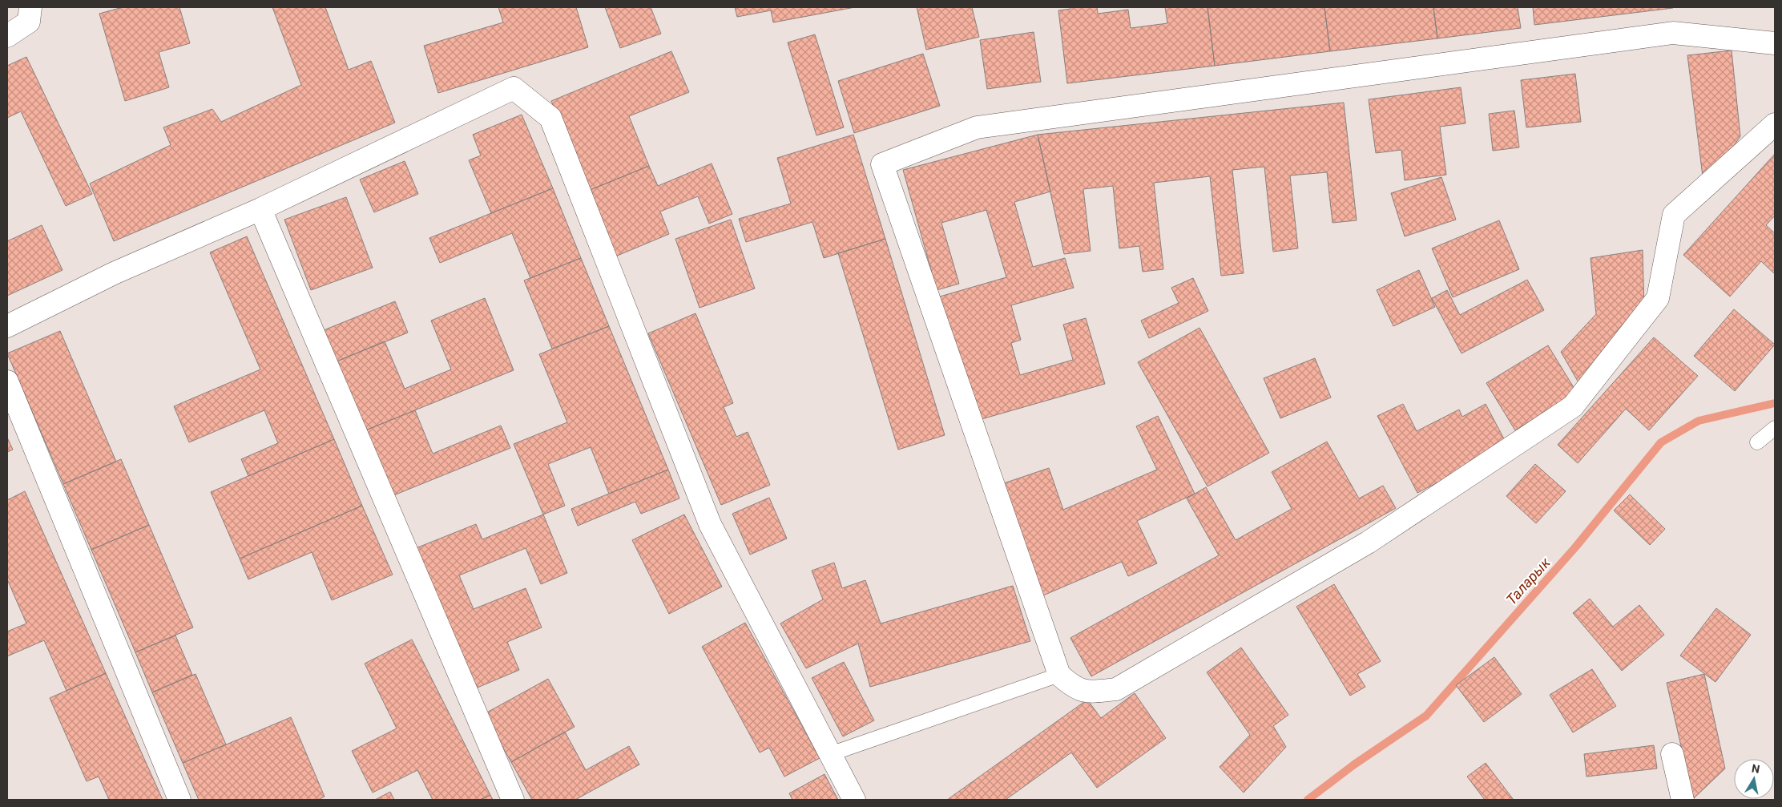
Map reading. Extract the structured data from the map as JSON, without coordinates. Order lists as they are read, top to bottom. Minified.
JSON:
{"water":["Таларык"],"north":"top"}
